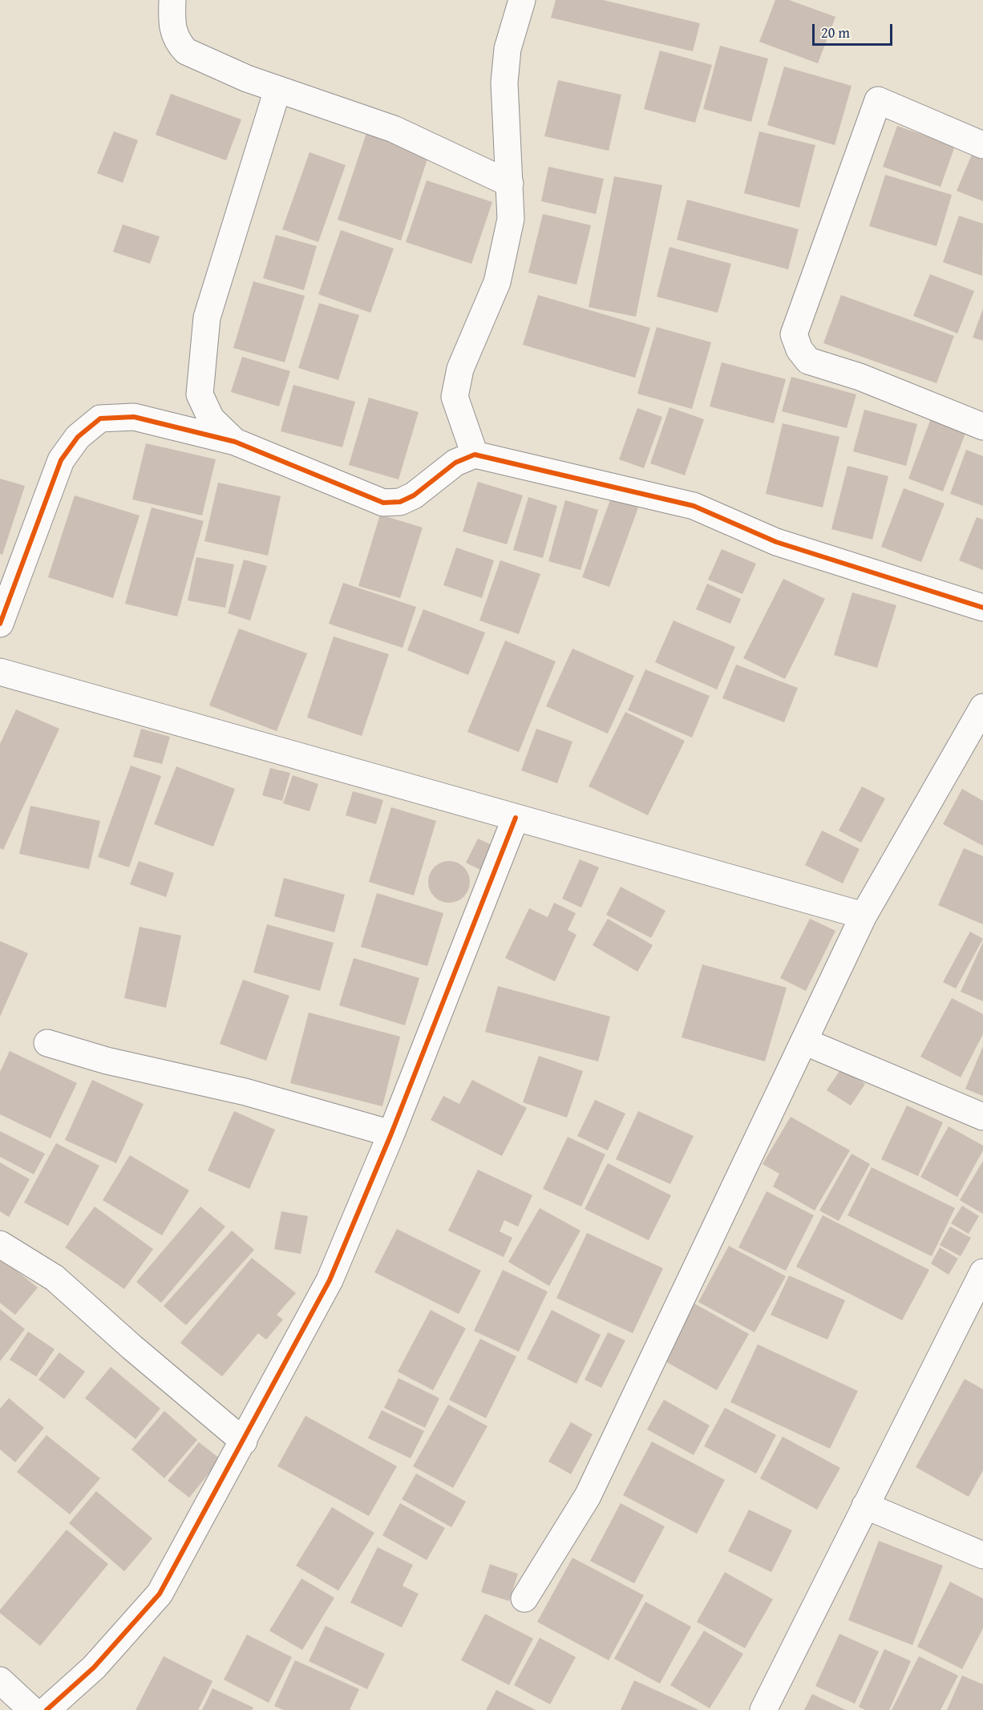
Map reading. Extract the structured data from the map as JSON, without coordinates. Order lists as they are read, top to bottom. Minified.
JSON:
{"scale_bar":"20 m"}
